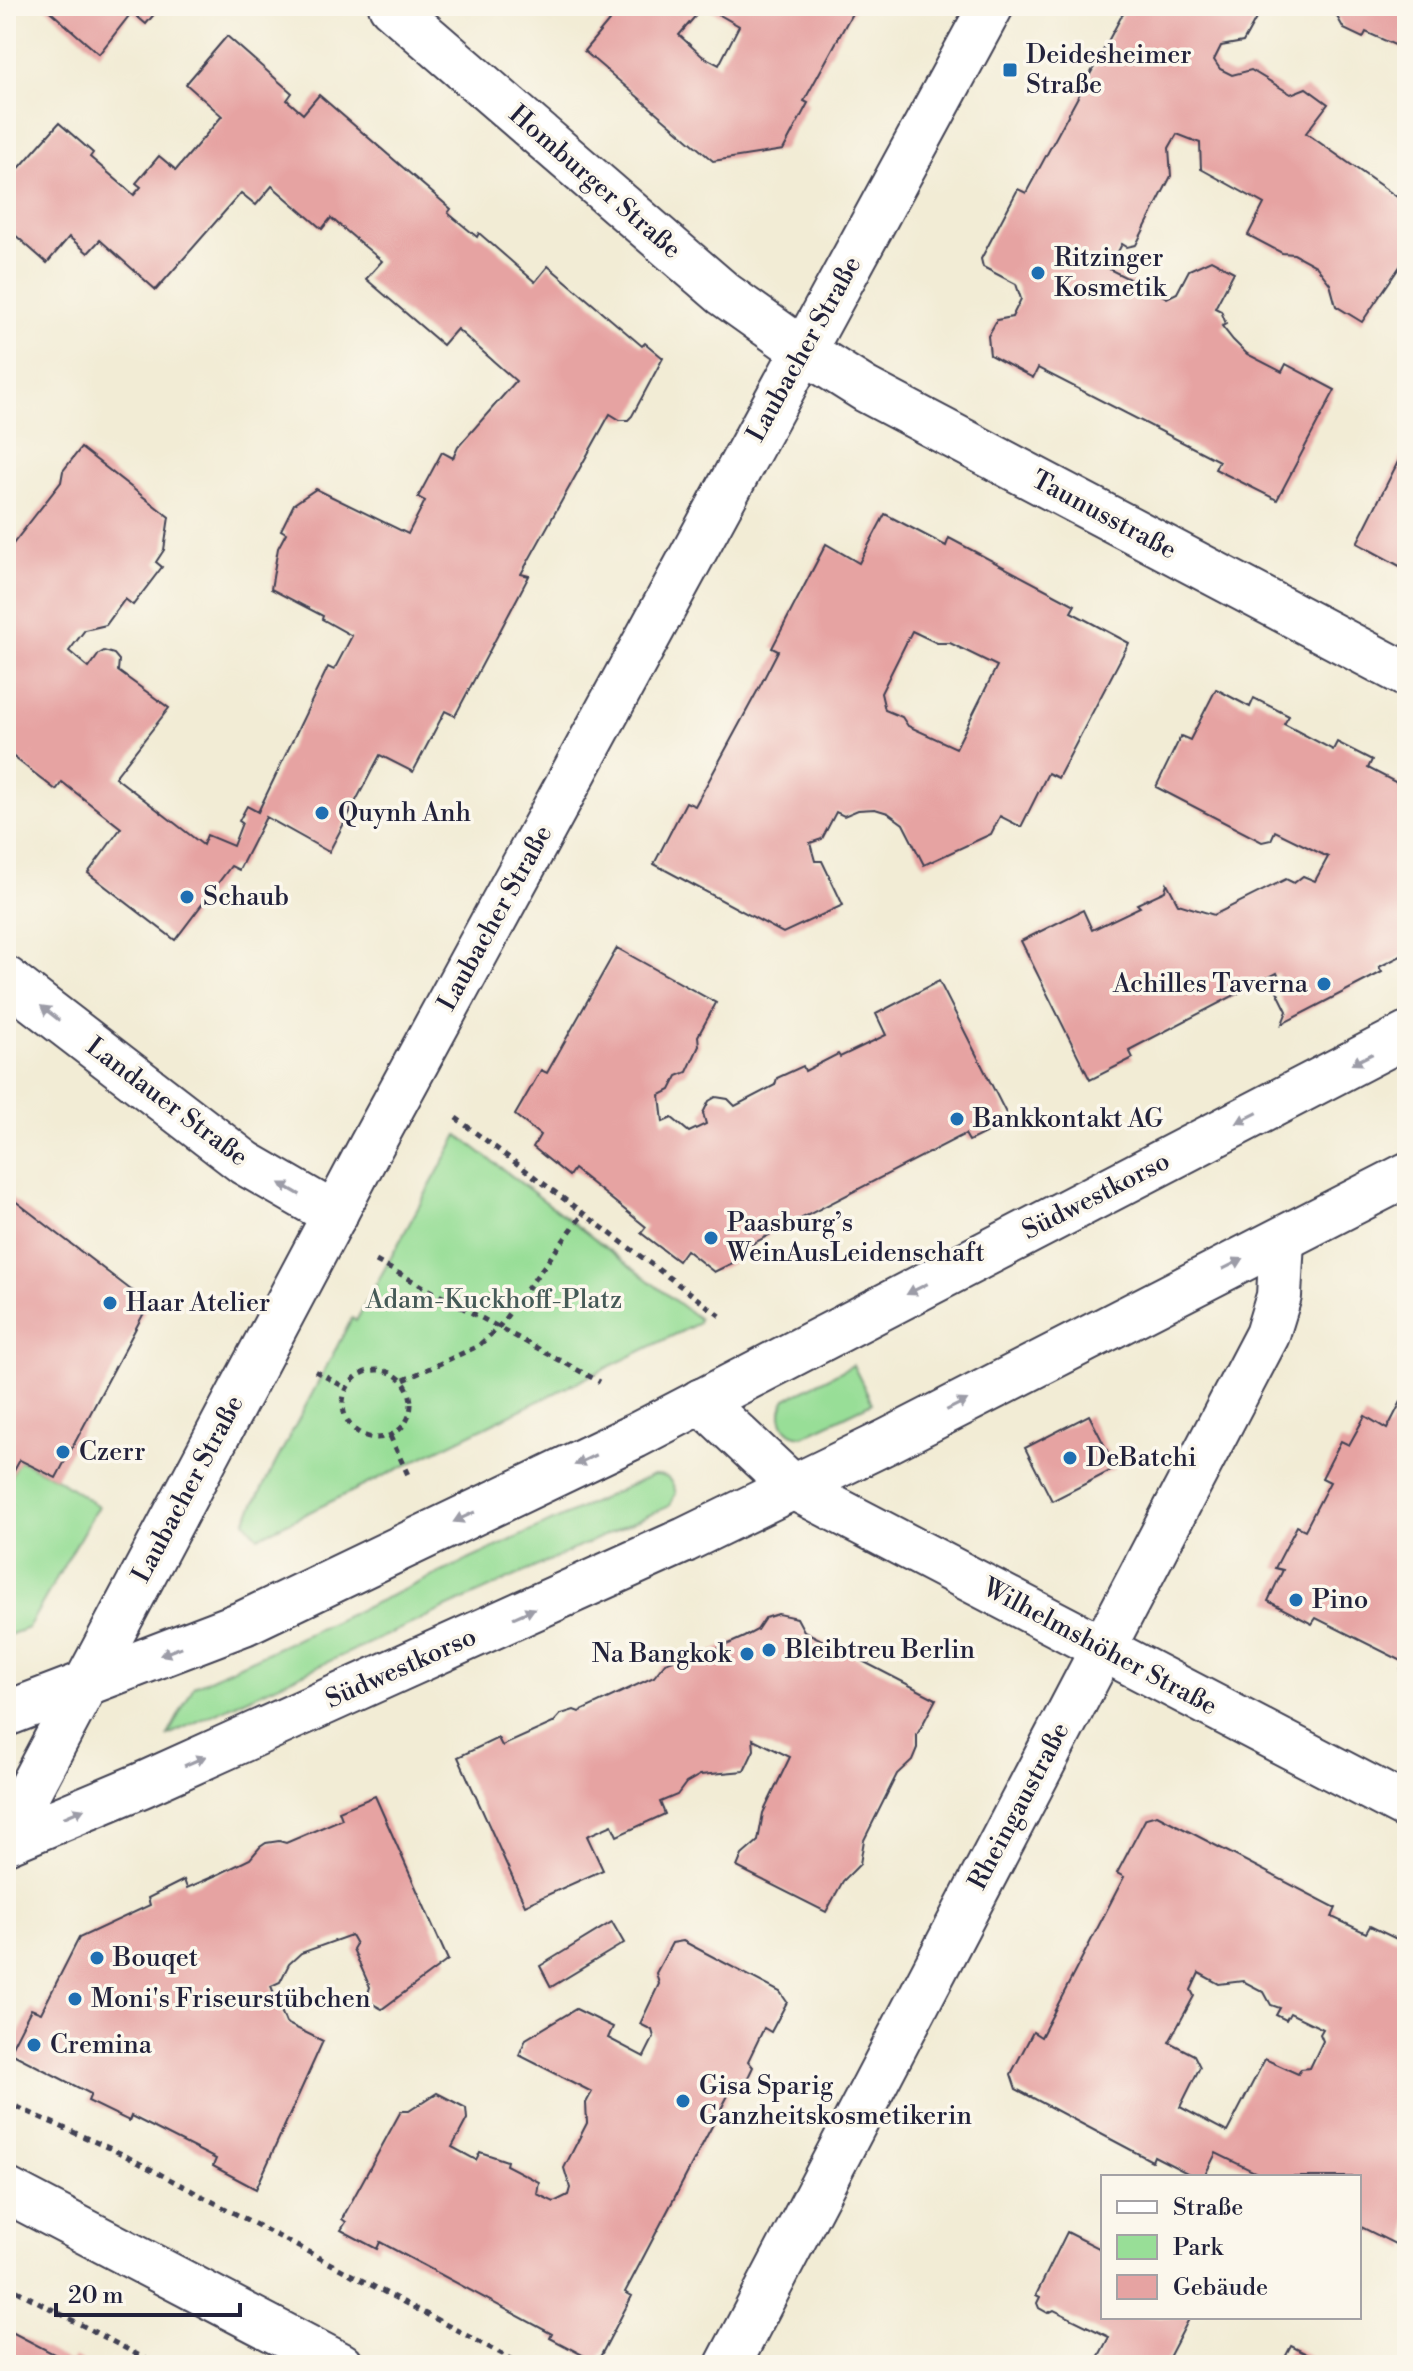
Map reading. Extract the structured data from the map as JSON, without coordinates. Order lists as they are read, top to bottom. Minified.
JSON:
{"streets":{"street":["Homburger Straße","Laubacher Straße","Taunusstraße","Landauer Straße","Südwestkorso","Wilhelmshöher Straße","Rheingaustraße"]},"crossings":[["Homburger Straße","Laubacher Straße"],["Homburger Straße","Taunusstraße"],["Laubacher Straße","Taunusstraße"],["Laubacher Straße","Landauer Straße"],["Laubacher Straße","Südwestkorso"],["Südwestkorso","Wilhelmshöher Straße"],["Südwestkorso","Rheingaustraße"],["Wilhelmshöher Straße","Rheingaustraße"]],"one_way":["Landauer Straße"],"parks":["Adam-Kuckhoff-Platz"],"places":{"transit":["Deidesheimer Straße"],"other":["Ritzinger Kosmetik","Quynh Anh","Schaub","Achilles Taverna","Bankkontakt AG","Paasburg’s WeinAusLeidenschaft","Haar Atelier","Czerr","DeBatchi","Pino","Bleibtreu Berlin","Na Bangkok","Bouqet","Moni's Friseurstübchen","Cremina","Gisa Sparig Ganzheitskosmetikerin"]},"legend":["Straße","Park","Gebäude"],"scale_bar":"20 m"}
